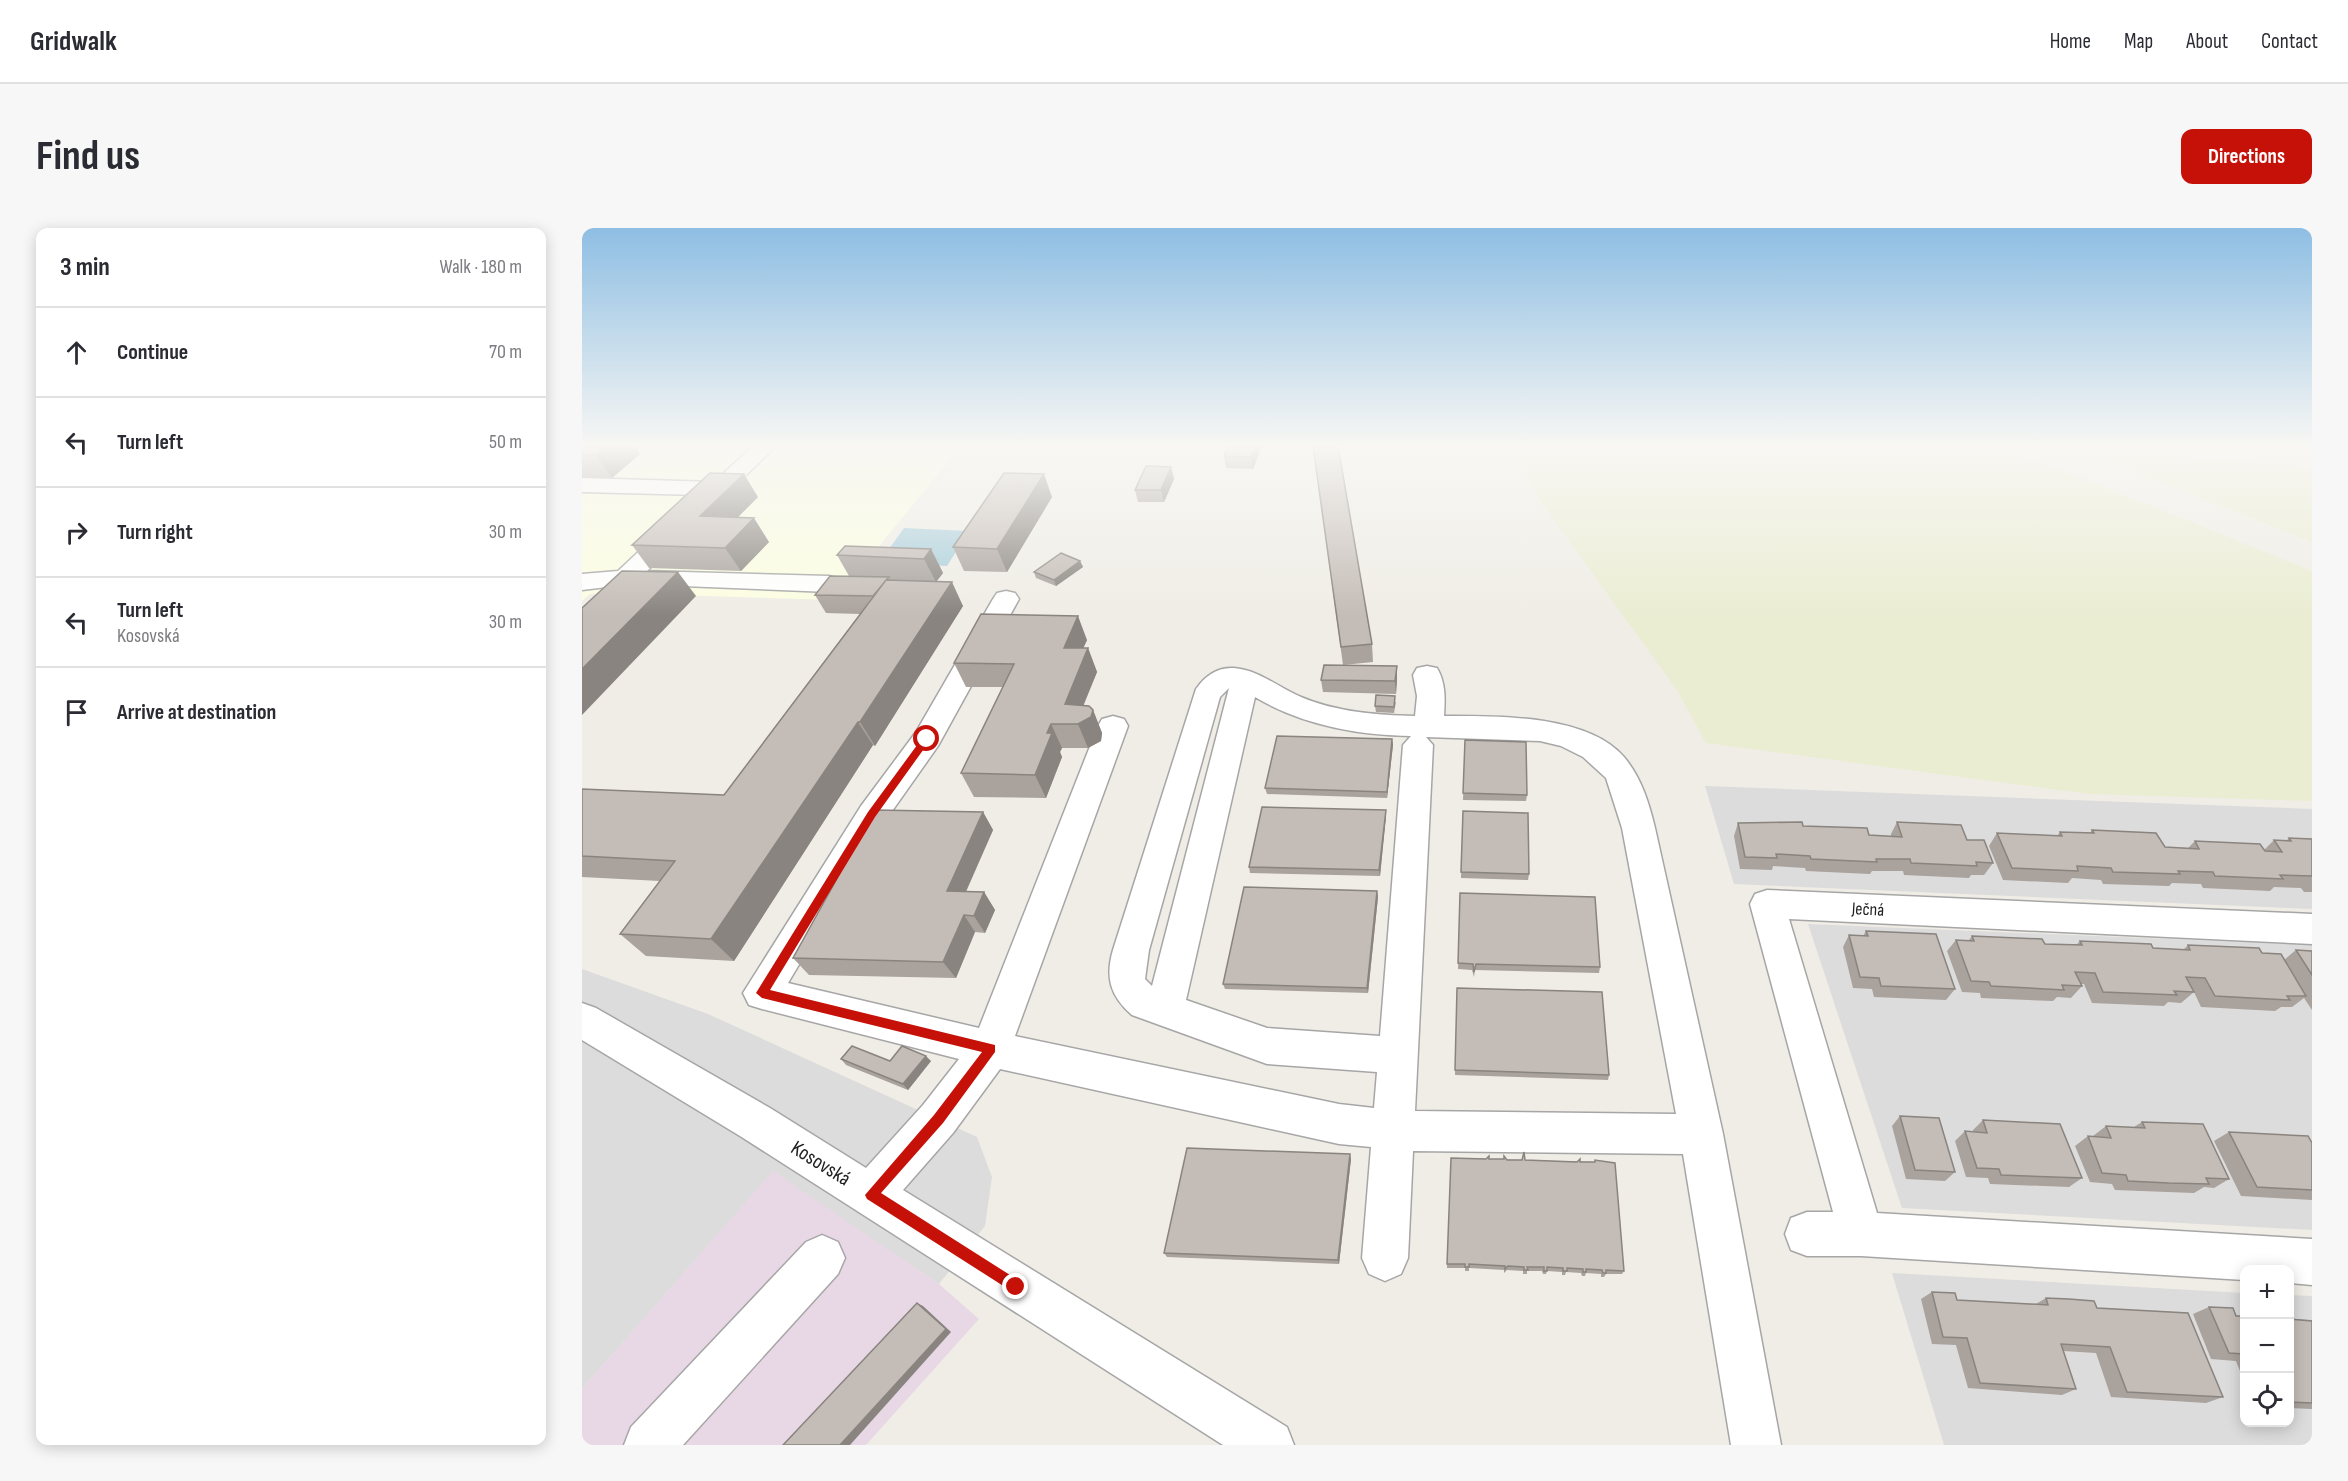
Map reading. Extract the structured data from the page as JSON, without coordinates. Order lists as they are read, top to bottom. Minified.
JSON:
{"streets":{"street":["Ječná","Kosovská"]},"page":{"header":"Gridwalk","nav":["Home","Map","About","Contact"],"buttons":"Directions","title":"Find us","heading":["3 min","Walk · 180 m"],"list":[["Continue","70 m"],["Turn left","50 m"],["Turn right","30 m"],["Turn left","Kosovská","30 m"],"Arrive at destination"],"map_buttons":["+","−"]}}
